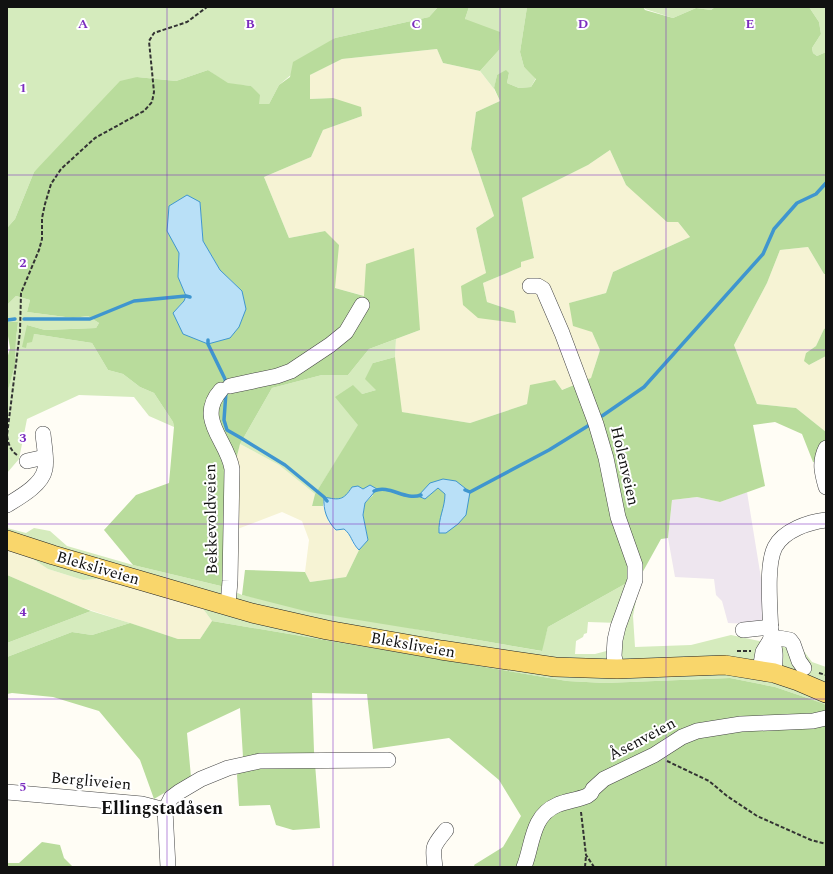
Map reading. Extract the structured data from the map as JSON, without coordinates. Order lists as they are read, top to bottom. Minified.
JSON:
{"streets":{"main road":["Bleksliveien"],"street":["Holenveien","Bekkevoldveien","Åsenveien","Bergliveien"]},"crossings":[["Holenveien","Bleksliveien"],["Bekkevoldveien","Bleksliveien"]],"districts":["Ellingstadåsen"],"grid":{"columns":["A","B","C","D","E"],"rows":["1","2","3","4","5"]}}
